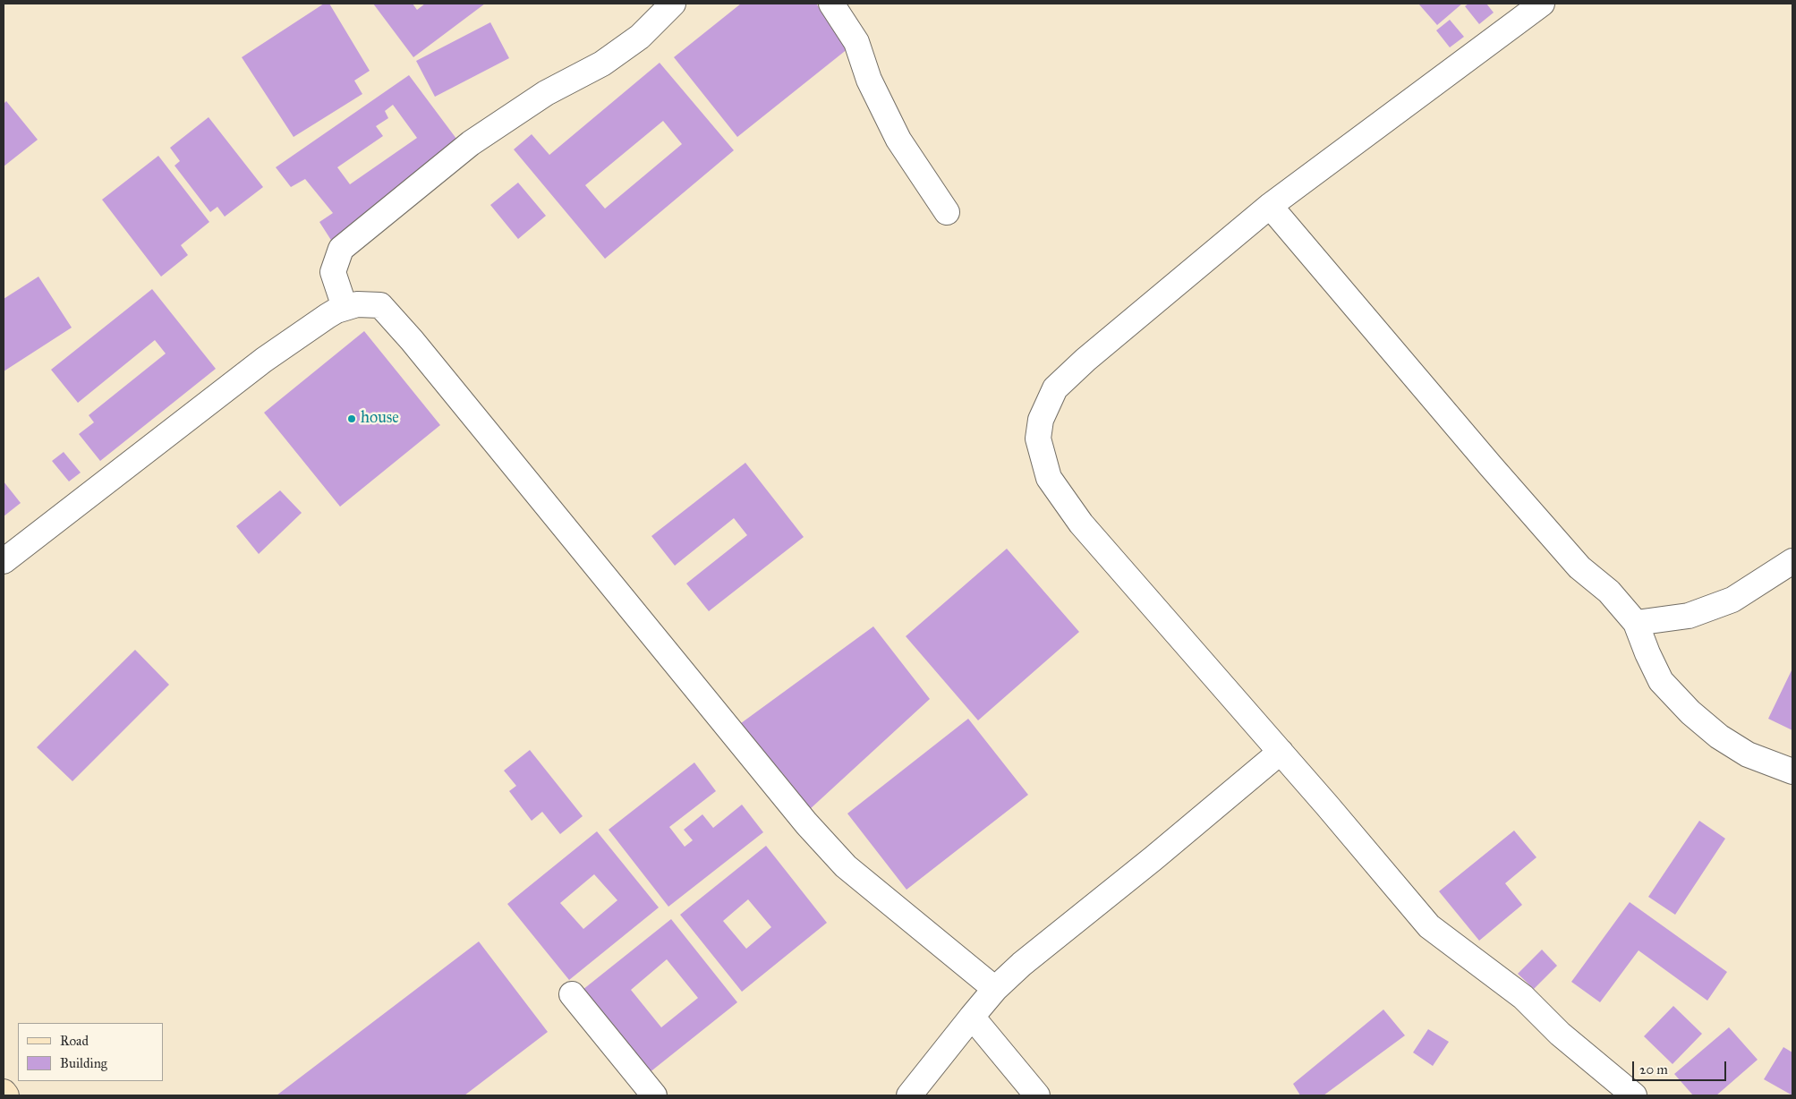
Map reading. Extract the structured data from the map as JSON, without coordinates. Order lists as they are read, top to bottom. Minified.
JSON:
{"places":["house"],"legend":["Road","Building"],"scale_bar":"20 m"}
